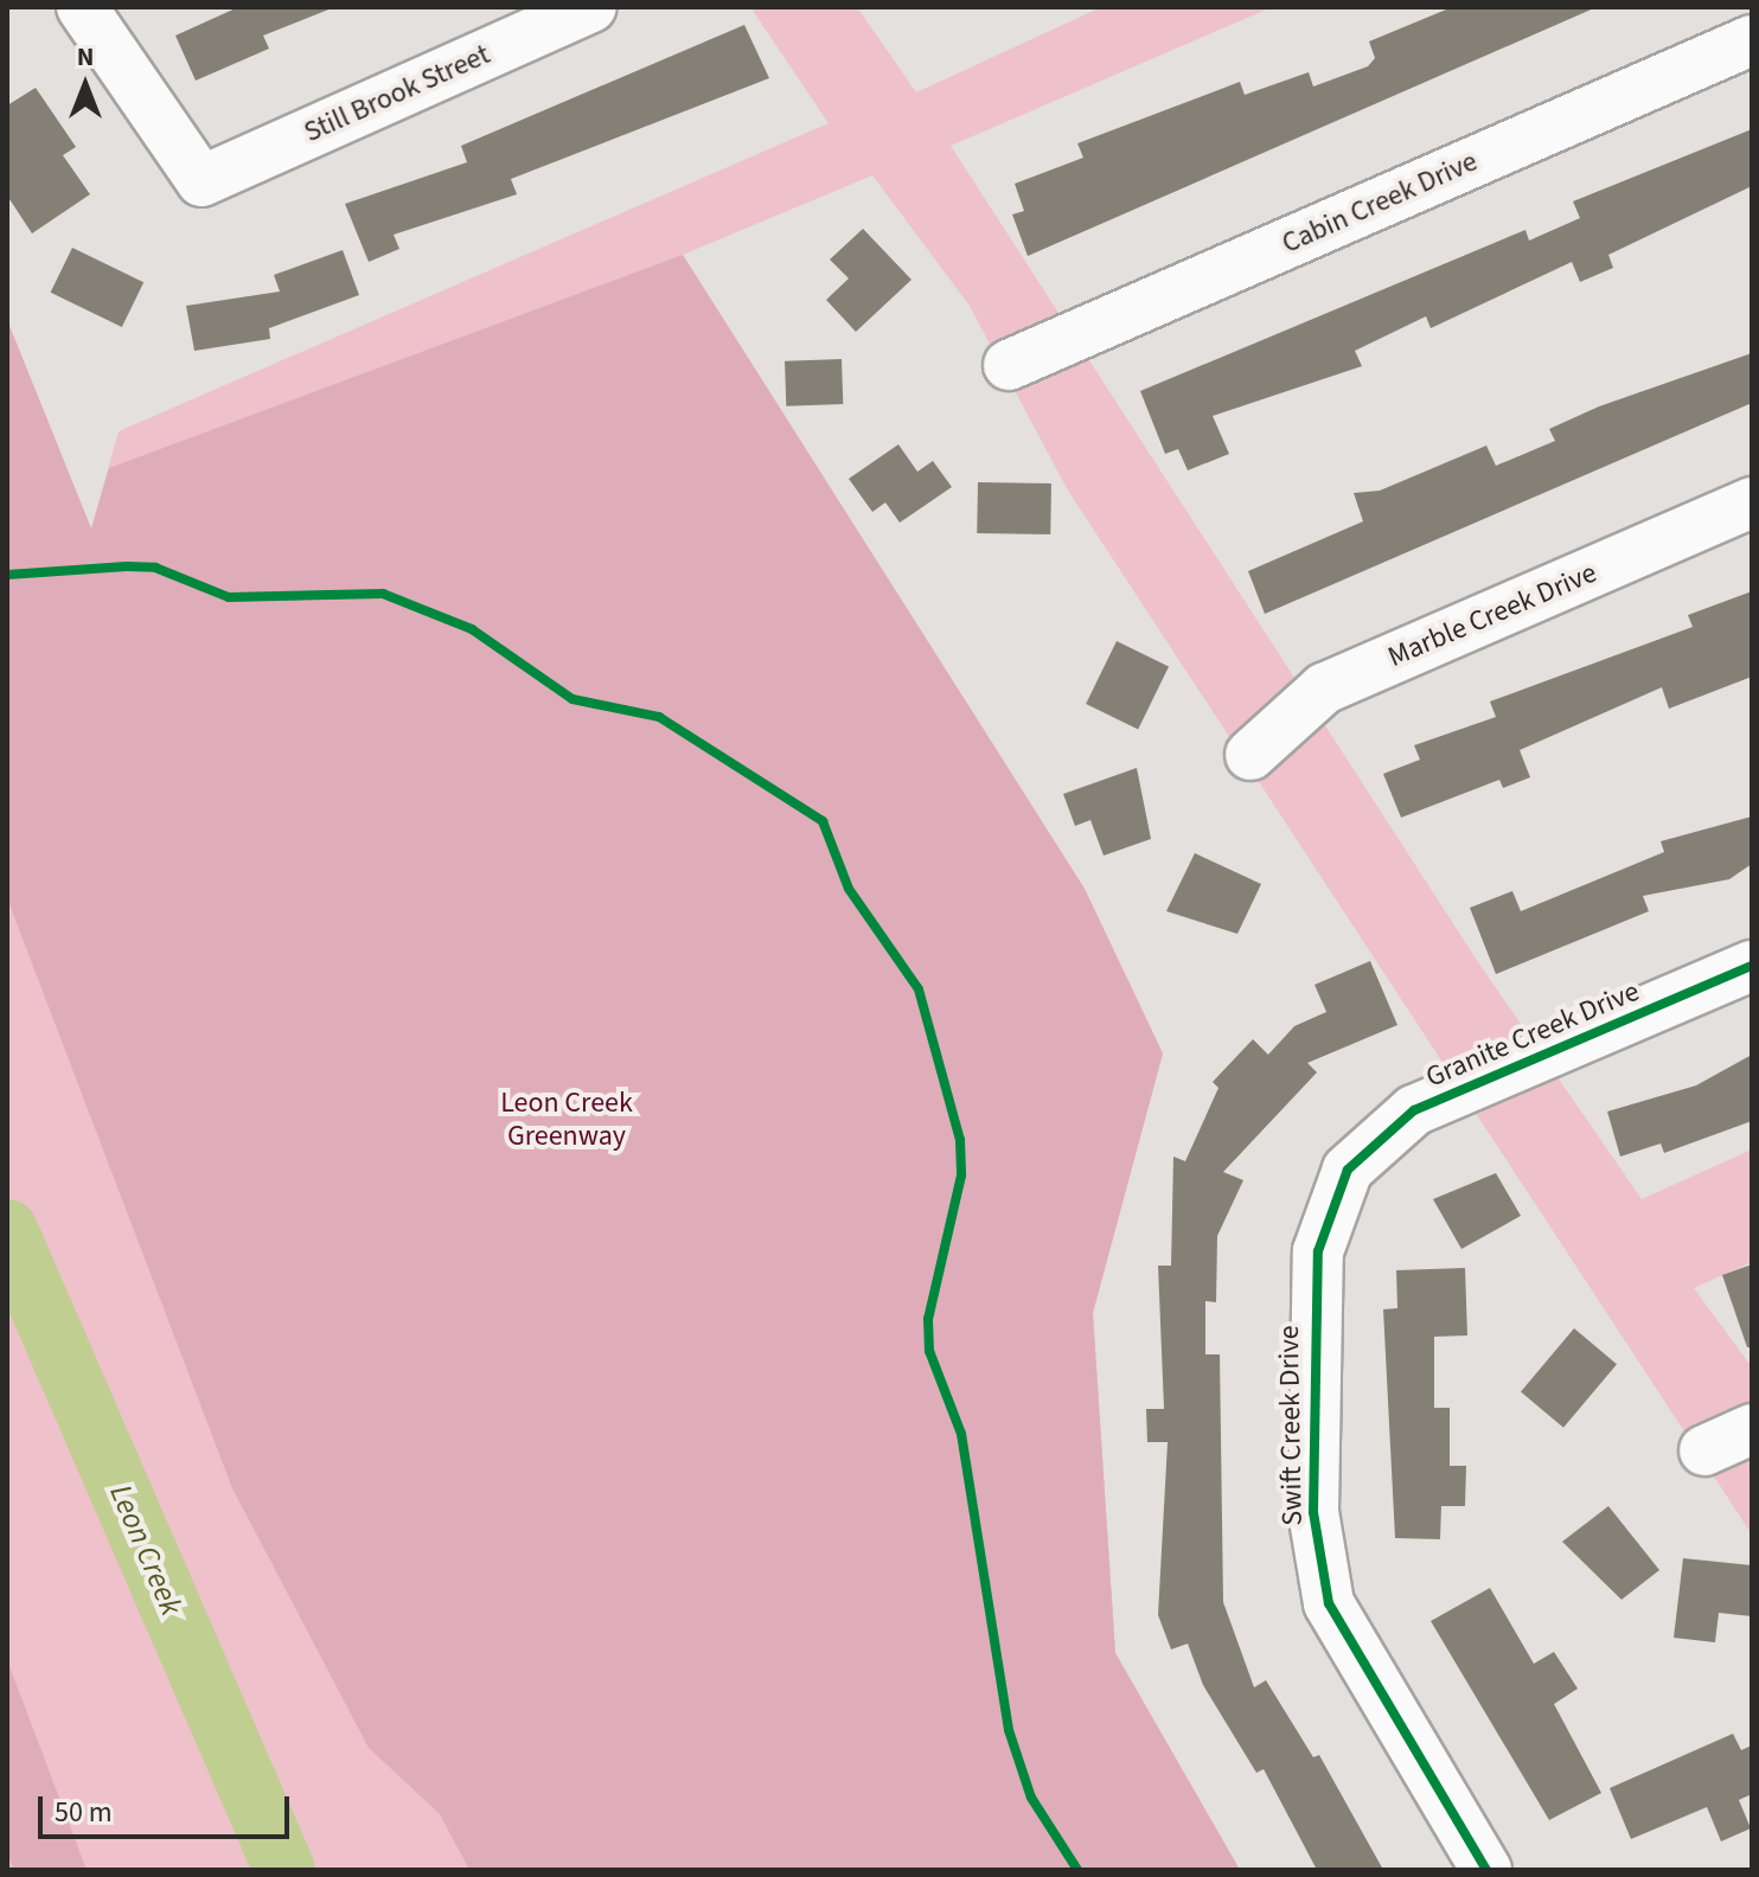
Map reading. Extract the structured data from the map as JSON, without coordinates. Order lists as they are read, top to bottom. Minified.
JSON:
{"streets":{"street":["Still Brook Street","Cabin Creek Drive","Marble Creek Drive","Granite Creek Drive","Swift Creek Drive"]},"crossings":[["Granite Creek Drive","Swift Creek Drive"]],"water":["Leon Creek"],"parks":["Leon Creek Greenway"],"scale_bar":"50 m","north":"top"}
